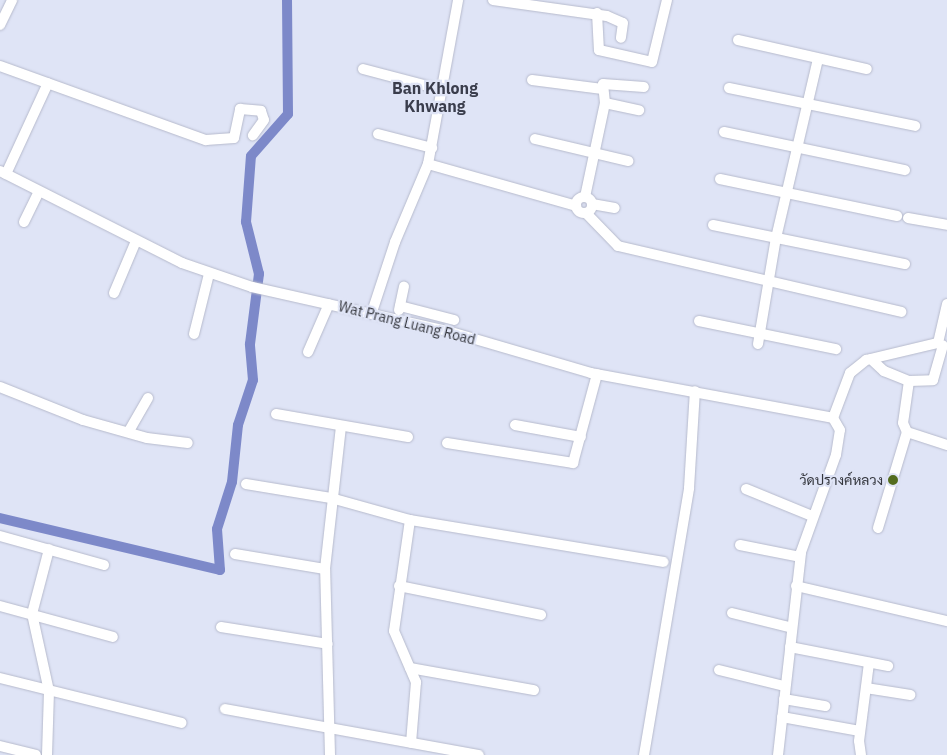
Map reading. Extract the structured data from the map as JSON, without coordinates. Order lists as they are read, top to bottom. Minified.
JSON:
{"streets":{"street":["Wat Prang Luang Road"]},"districts":["Ban Khlong Khwang"],"places":["วัดปรางค์หลวง"]}
